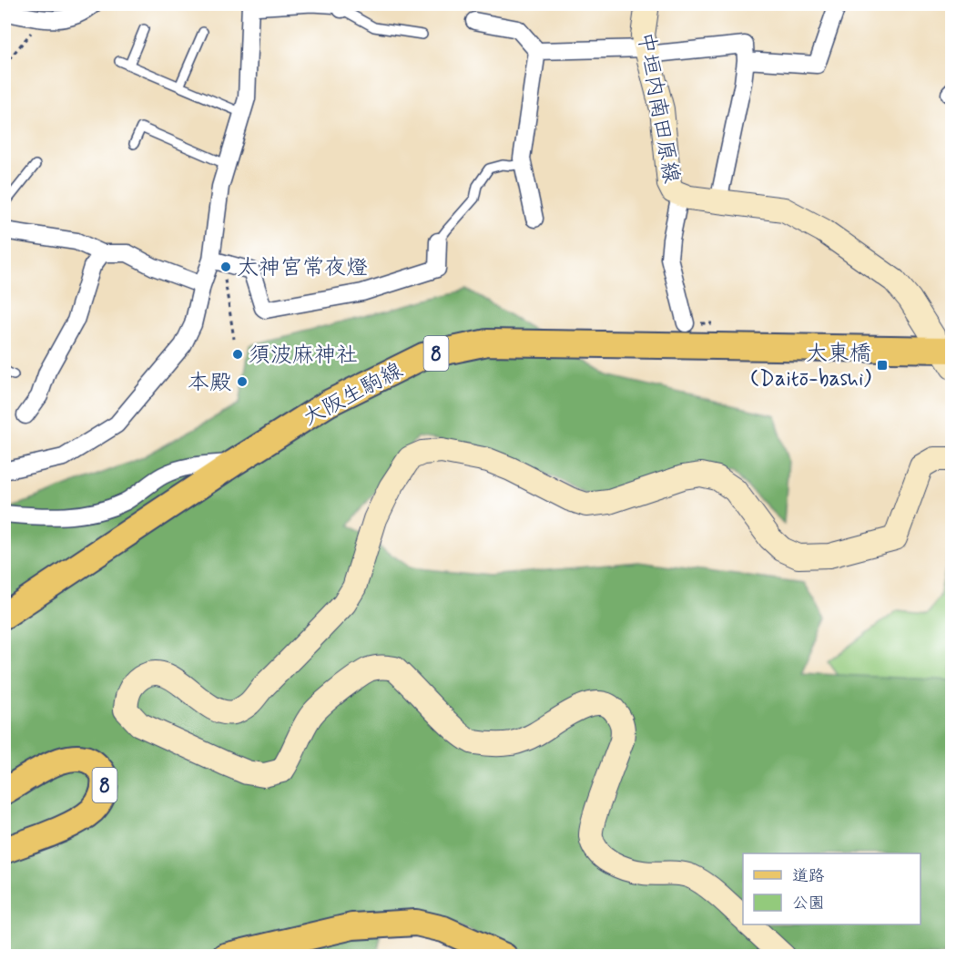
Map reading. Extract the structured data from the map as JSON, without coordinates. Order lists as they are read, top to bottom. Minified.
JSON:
{"streets":{"main road":["中垣内南田原線","8","大阪生駒線"]},"crossings":[["中垣内南田原線","大阪生駒線"]],"places":{"other":["太神宮常夜燈","須波麻神社","本殿"],"transit":["大東橋 (Daitō-bashi)"]},"legend":["道路","公園"]}
